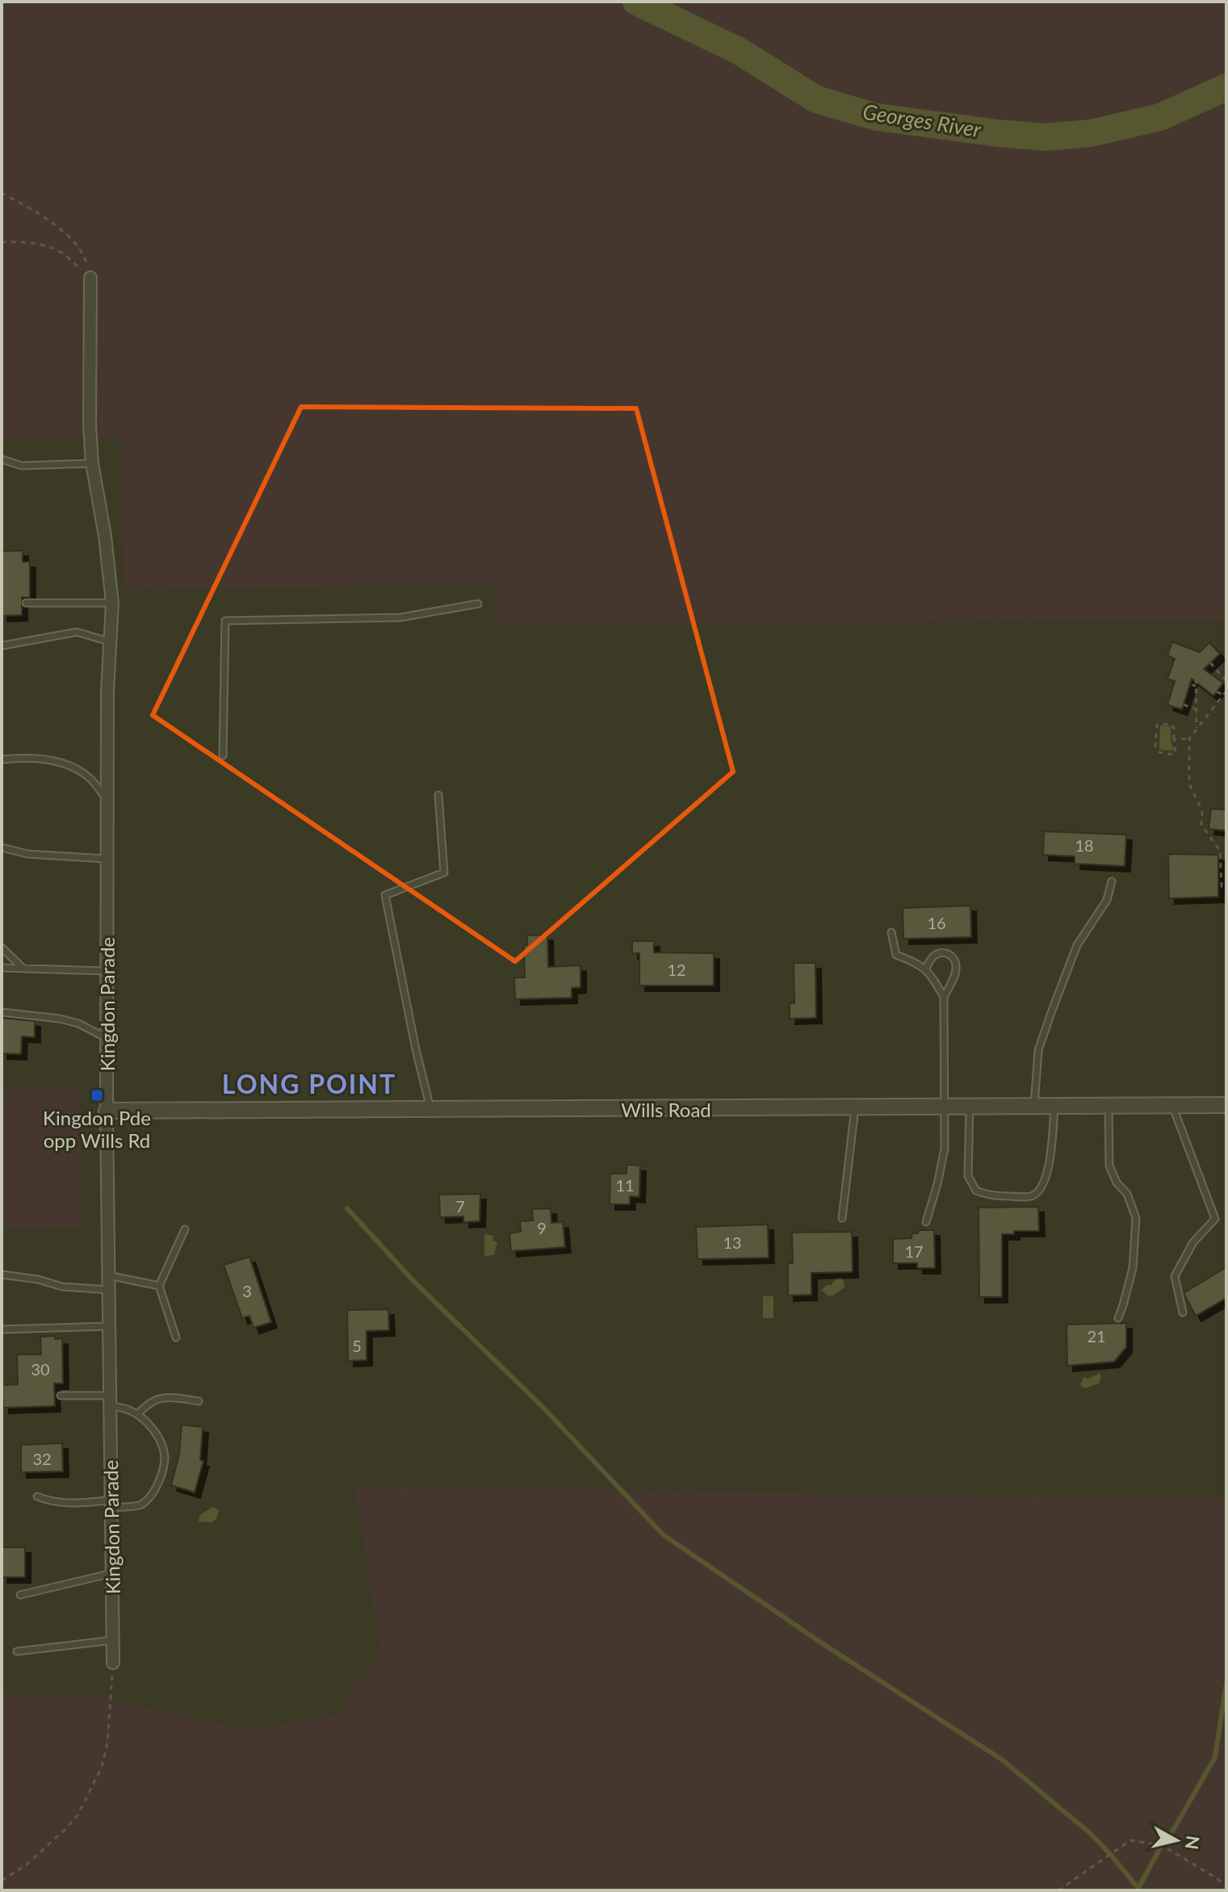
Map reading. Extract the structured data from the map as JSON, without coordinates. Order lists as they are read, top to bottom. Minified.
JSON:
{"streets":{"street":["Kingdon Parade","Wills Road"]},"crossings":[["Kingdon Parade","Wills Road"]],"districts":["LONG POINT"],"water":["Georges River"],"places":{"transit":["Kingdon Pde opp Wills Rd"]},"house_numbers":["18","16","12","11","7","9","13","17","3","21","5","30","32"],"north":"right"}
